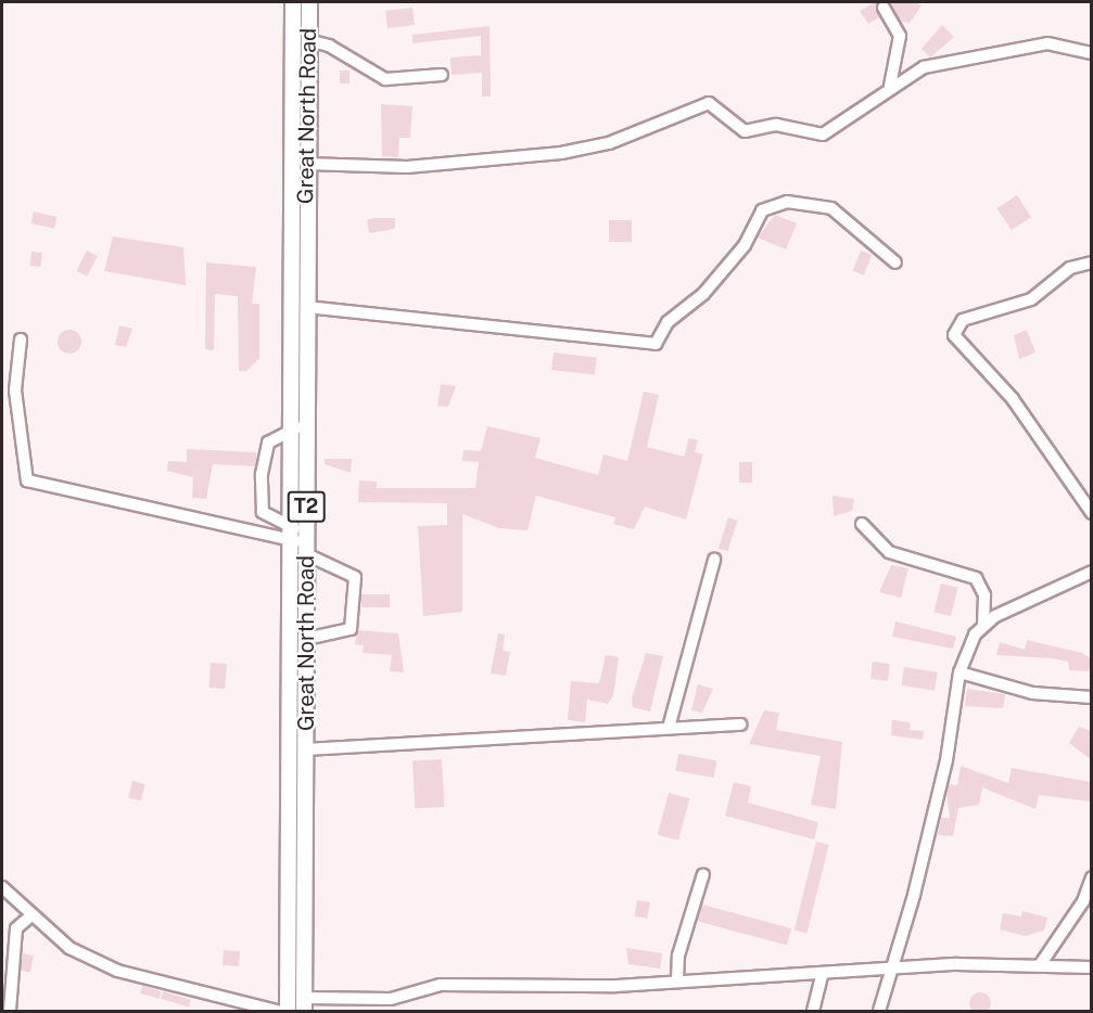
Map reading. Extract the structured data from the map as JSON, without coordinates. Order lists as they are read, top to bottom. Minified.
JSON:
{"streets":{"main road":["Great North Road","T2"]}}
